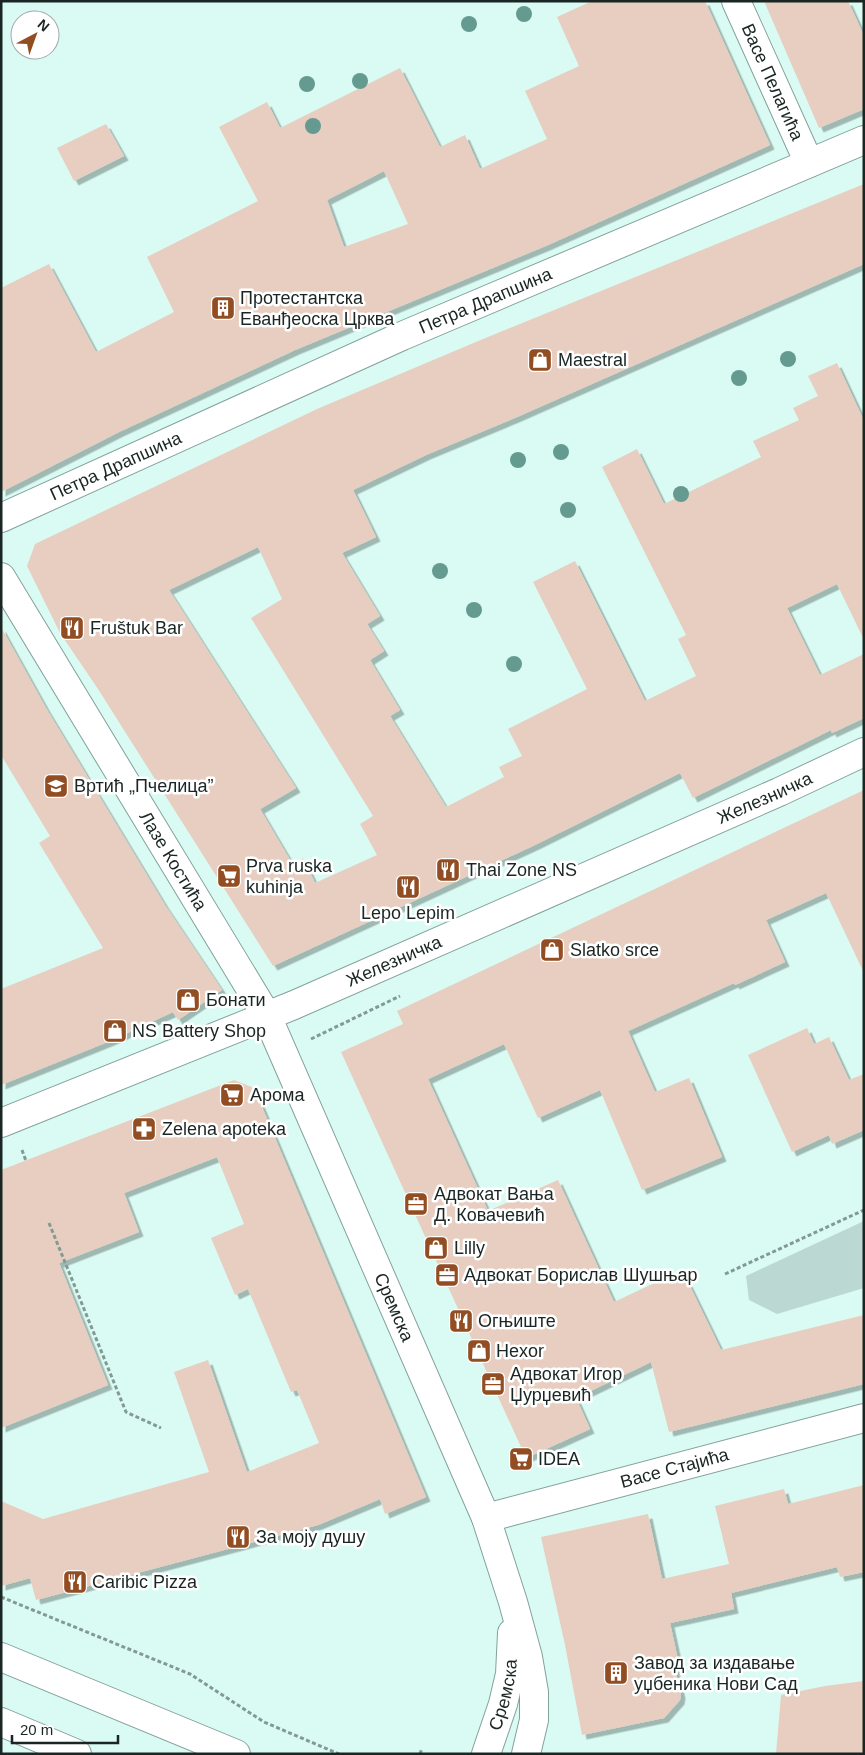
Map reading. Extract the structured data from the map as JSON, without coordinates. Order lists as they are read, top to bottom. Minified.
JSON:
{"streets":{"street":["Васе Пелагића","Петра Драпшина","Железничка","Лазе Костића","Сремска","Васе Стајића"]},"crossings":[["Васе Пелагића","Петра Драпшина"],["Железничка","Лазе Костића"],["Железничка","Сремска"],["Лазе Костића","Сремска"],["Сремска","Васе Стајића"]],"places":{"building":["Протестантска Еванђеоска Црква","Завод за издавање уџбеника Нови Сад"],"shop":["Maestral","Slatko srce","Бонати","NS Battery Shop","Lilly","Hexor"],"restaurant":["Fruštuk Bar","Thai Zone NS","Lepo Lepim","Огњиште","За моју душу","Caribic Pizza"],"school or university":["Вртић „Пчелица”"],"supermarket":["Prva ruska kuhinja","Арома","IDEA"],"pharmacy":["Zelena apoteka"],"office":["Адвокат Вања Д. Ковачевић","Адвокат Борислав Шушњар","Адвокат Игор Џурџевић"]},"scale_bar":"20 m","north":"top right"}
